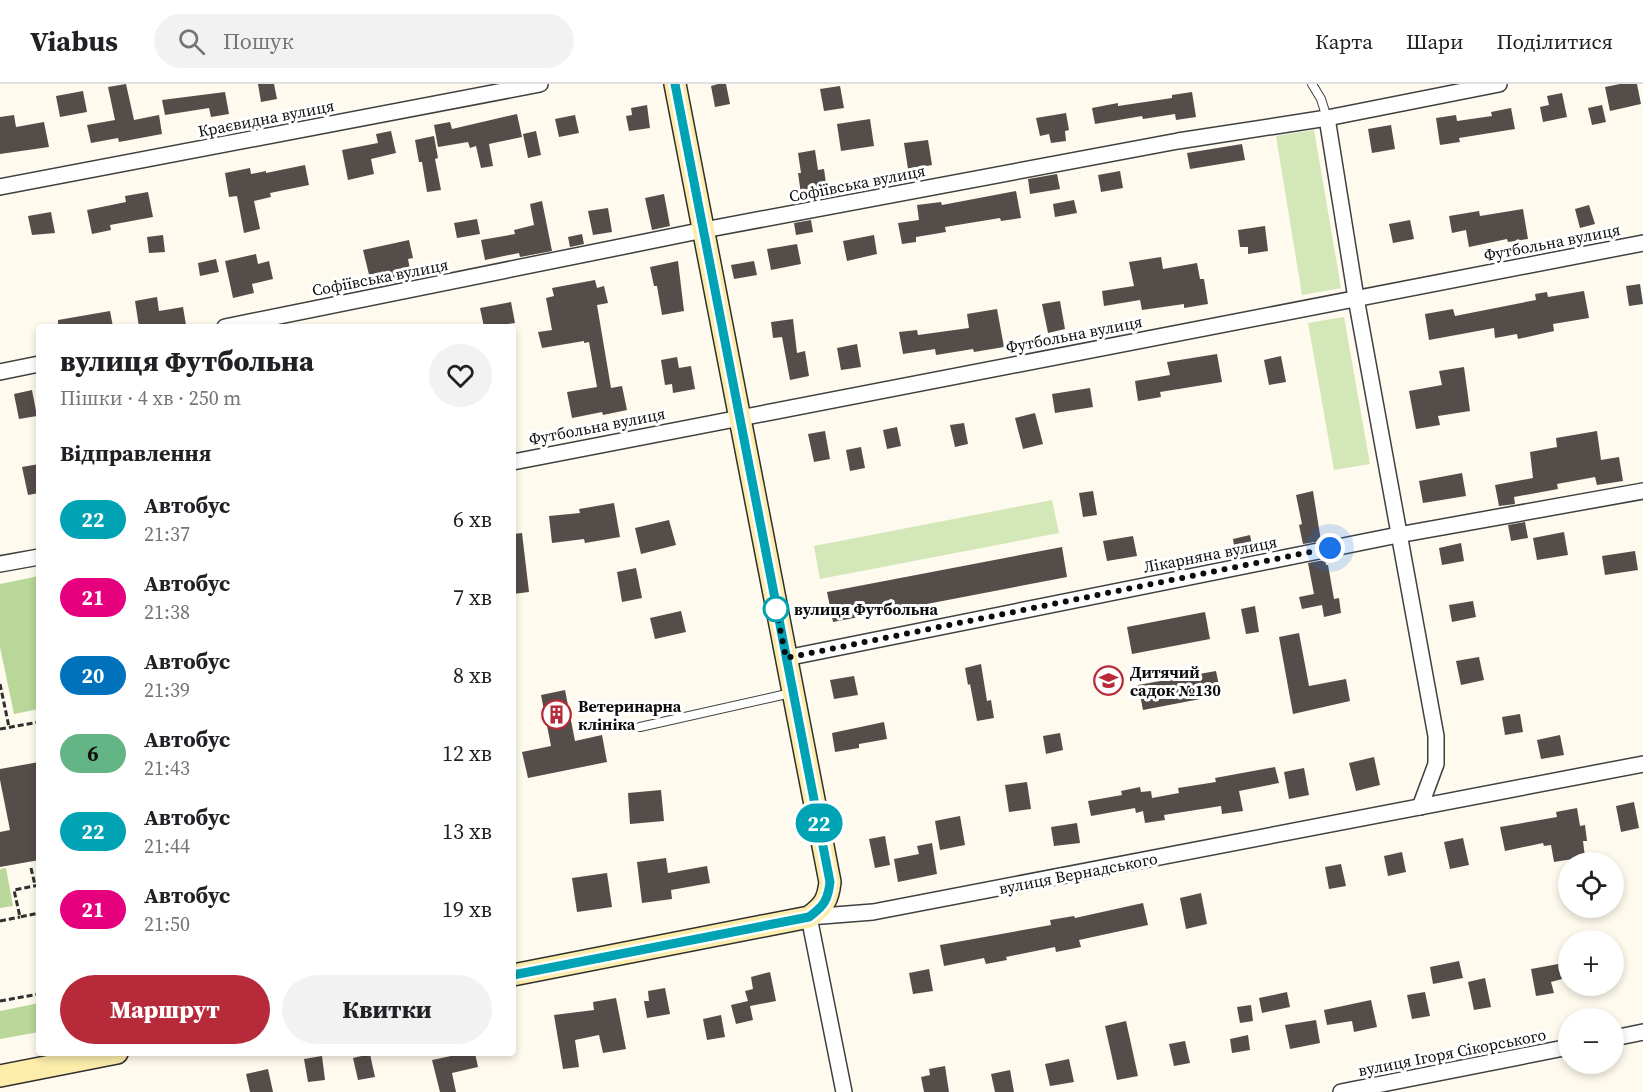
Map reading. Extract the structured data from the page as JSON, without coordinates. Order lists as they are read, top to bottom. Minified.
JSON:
{"streets":{"street":["Краєвидна вулиця","Софіївська вулиця","Футбольна вулиця","Лікарняна вулиця","вулиця Вернадського","вулиця Ігоря Сікорського"]},"places":{"other":["вулиця Футбольна"],"school or university":["Дитячий садок №130"],"building":["Ветеринарна клініка"]},"lines":["bus line 22"],"page":{"header":"Viabus","search":"Пошук","nav":["Карта","Шари","Поділитися"],"on_map":"22","heading":[["вулиця Футбольна","Пішки · 4 хв · 250 m"],"Відправлення"],"list":[{"mark":"22","name":"Автобус","note":"21:37","value":"6 хв"},{"mark":"21","name":"Автобус","note":"21:38","value":"7 хв"},{"mark":"20","name":"Автобус","note":"21:39","value":"8 хв"},{"mark":"6","name":"Автобус","note":"21:43","value":"12 хв"},{"mark":"22","name":"Автобус","note":"21:44","value":"13 хв"},{"mark":"21","name":"Автобус","note":"21:50","value":"19 хв"}],"map_buttons":["+","−"],"buttons":["Маршрут","Квитки"]}}
